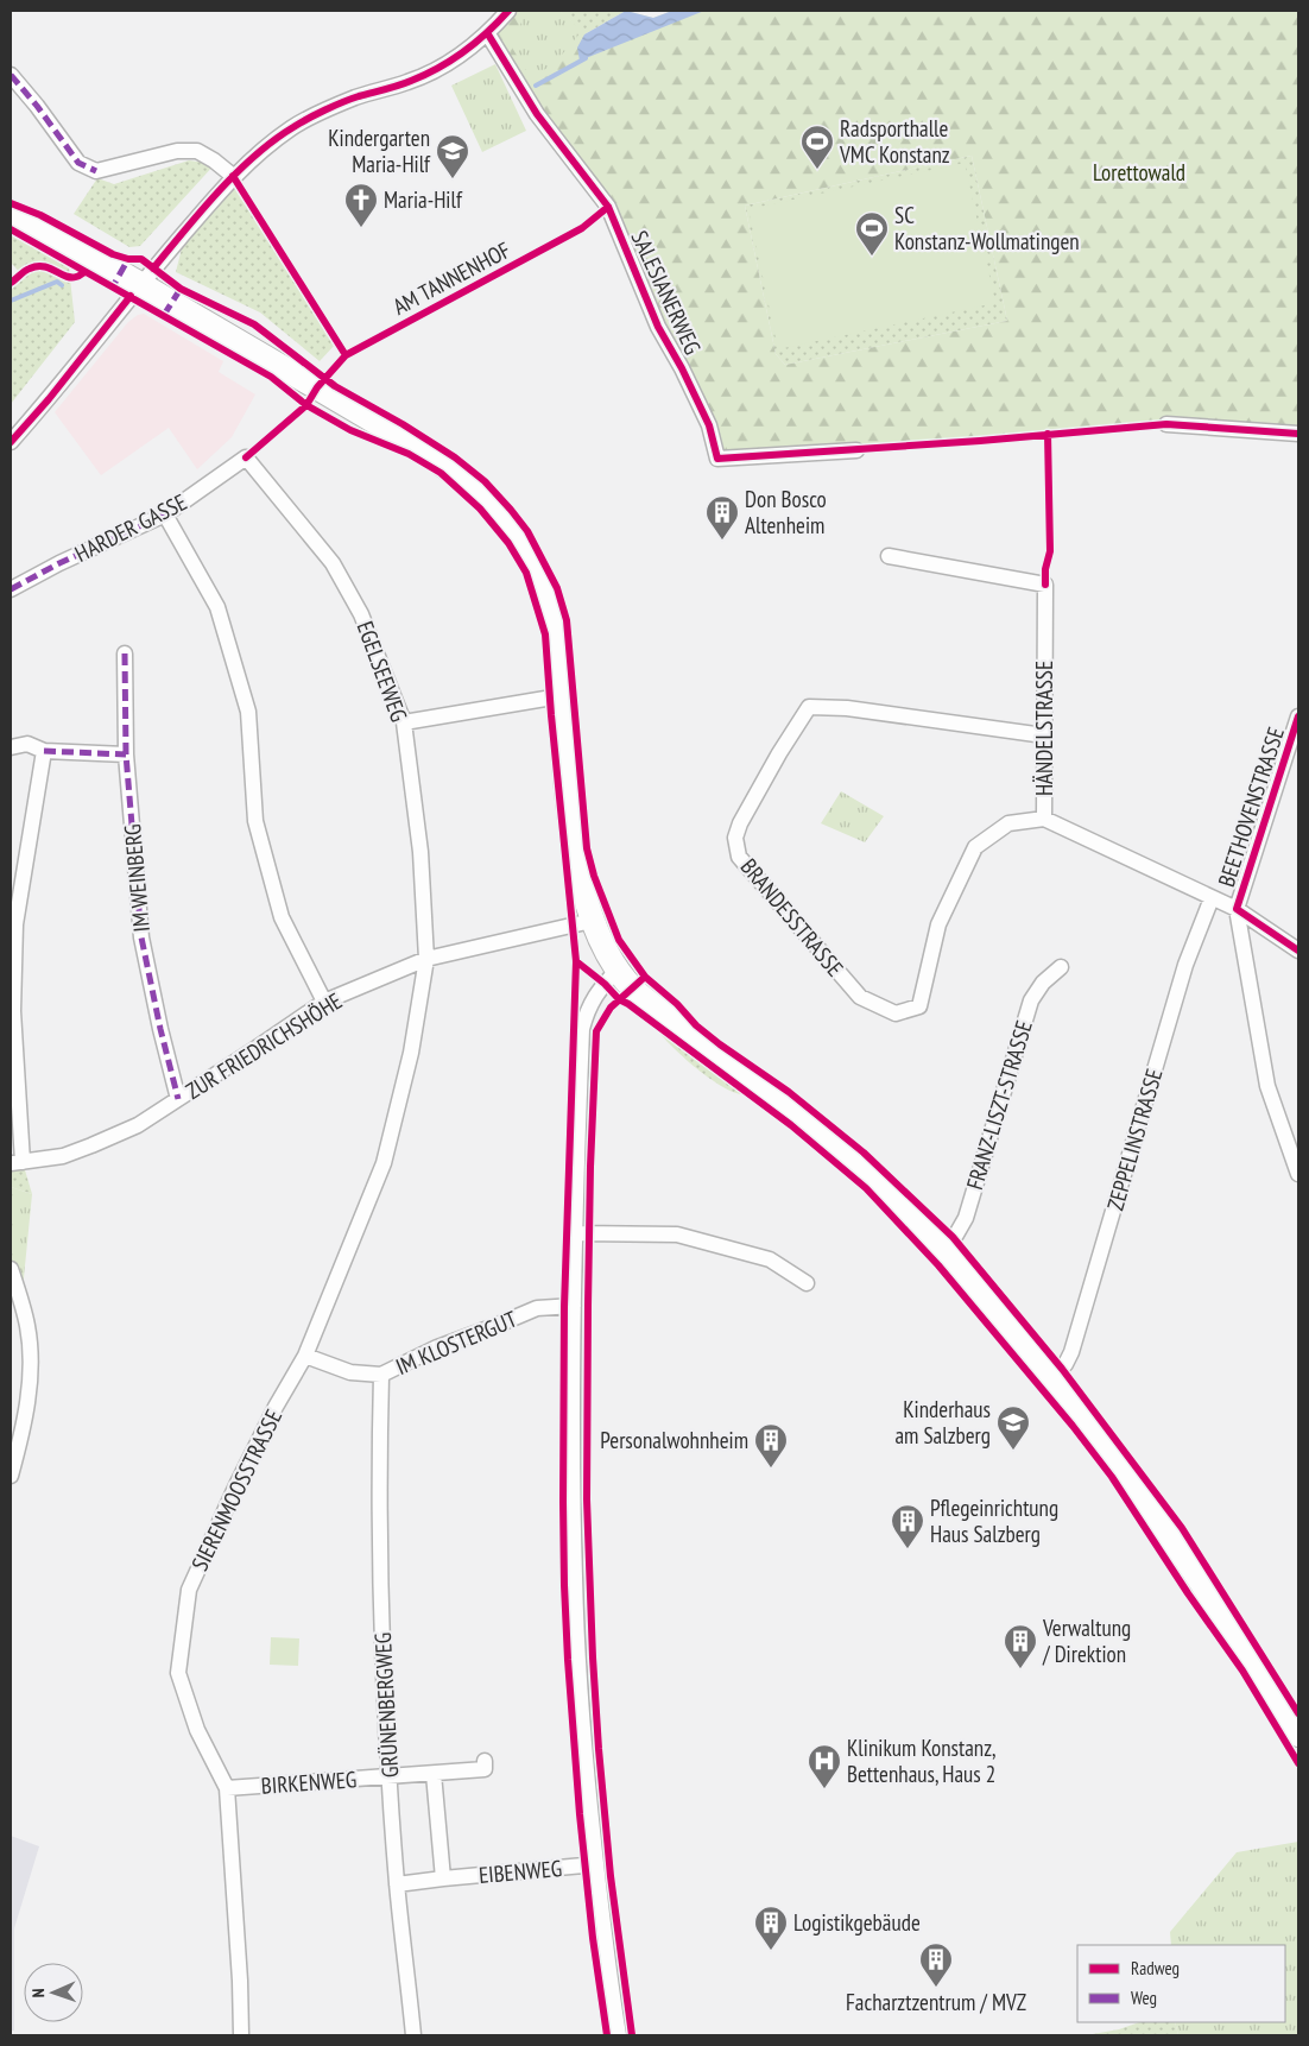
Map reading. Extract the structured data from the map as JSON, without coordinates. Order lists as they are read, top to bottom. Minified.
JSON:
{"streets":{"street":["SALESIANERWEG","HARDER GASSE","EGELSEEWEG","HÄNDELSTRASSE","BEETHOVENSTRASSE","IM WEINBERG","BRANDESSTRASSE","ZUR FRIEDRICHSHÖHE","FRANZ-LISZT-STRASSE","ZEPPELINSTRASSE","IM KLOSTERGUT","SIERENMOOSSTRASSE","GRÜNENBERGWEG","BIRKENWEG","EIBENWEG"],"cycle path":["AM TANNENHOF"]},"crossings":[["HARDER GASSE","EGELSEEWEG"],["EGELSEEWEG","ZUR FRIEDRICHSHÖHE"],["EGELSEEWEG","SIERENMOOSSTRASSE"],["HÄNDELSTRASSE","BEETHOVENSTRASSE"],["HÄNDELSTRASSE","BRANDESSTRASSE"],["HÄNDELSTRASSE","ZEPPELINSTRASSE"],["IM WEINBERG","ZUR FRIEDRICHSHÖHE"],["ZUR FRIEDRICHSHÖHE","SIERENMOOSSTRASSE"],["IM KLOSTERGUT","SIERENMOOSSTRASSE"],["IM KLOSTERGUT","GRÜNENBERGWEG"],["SIERENMOOSSTRASSE","BIRKENWEG"],["GRÜNENBERGWEG","BIRKENWEG"],["GRÜNENBERGWEG","EIBENWEG"]],"parks":["Lorettowald"],"places":{"sports":["Radsporthalle VMC Konstanz","SC Konstanz-Wollmatingen"],"school or university":["Kindergarten Maria-Hilf","Kinderhaus am Salzberg"],"church":["Maria-Hilf"],"building":["Don Bosco Altenheim","Personalwohnheim","Pflegeinrichtung Haus Salzberg","Verwaltung / Direktion","Logistikgebäude","Facharztzentrum / MVZ"],"hospital":["Klinikum Konstanz, Bettenhaus, Haus 2"]},"legend":["Radweg","Weg"],"north":"left"}
